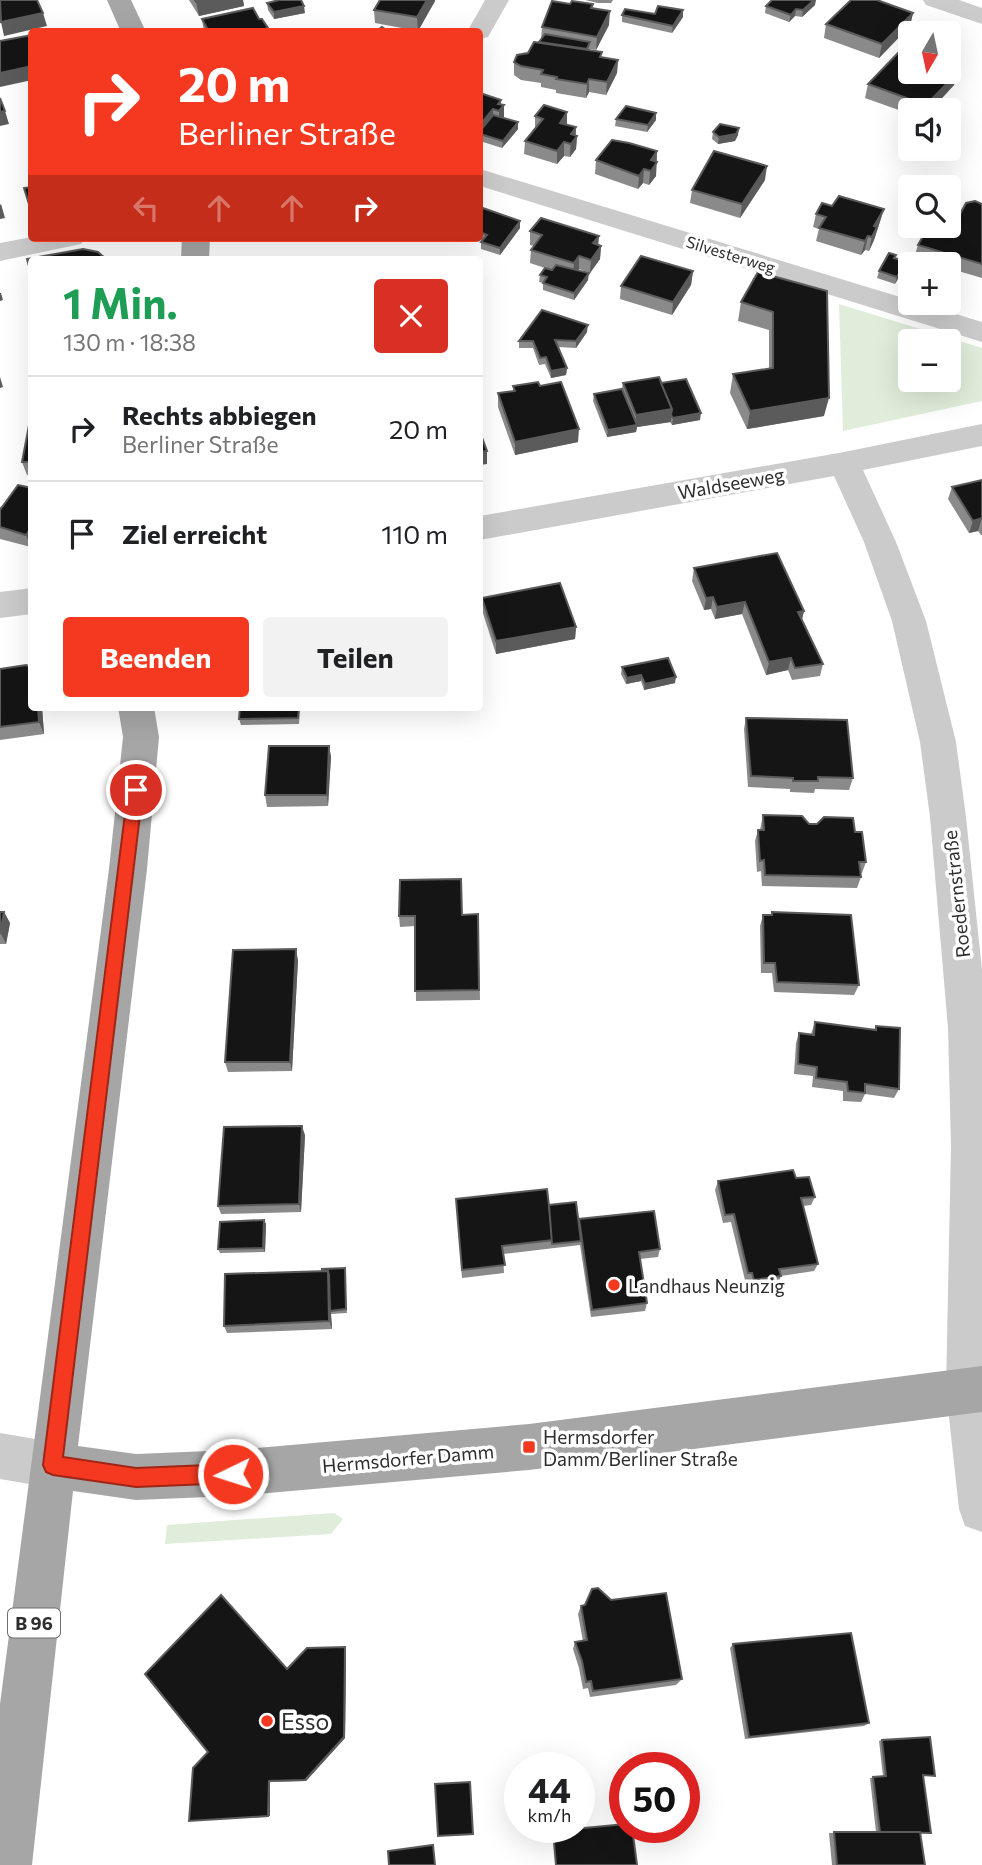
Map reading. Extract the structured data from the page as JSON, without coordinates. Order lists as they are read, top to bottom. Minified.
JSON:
{"streets":{"main road":["Hermsdorfer Damm","B 96"],"street":["Silvesterweg","Waldseeweg","Roedernstraße"]},"crossings":[["Waldseeweg","Roedernstraße"],["Roedernstraße","Hermsdorfer Damm"],["Hermsdorfer Damm","B 96"]],"places":{"other":["Landhaus Neunzig","Esso"],"transit":["Hermsdorfer Damm/Berliner Straße"]},"north":"bottom","page":{"map_buttons":["+","−"],"turn":["20 m","Berliner Straße"],"heading":["1 Min.","130 m · 18:38"],"list":[{"name":"Rechts abbiegen","note":"Berliner Straße","value":"20 m"},{"name":"Ziel erreicht","value":"110 m"}],"buttons":["Beenden","Teilen"],"speed":"44 km/h","limit":"50"}}
